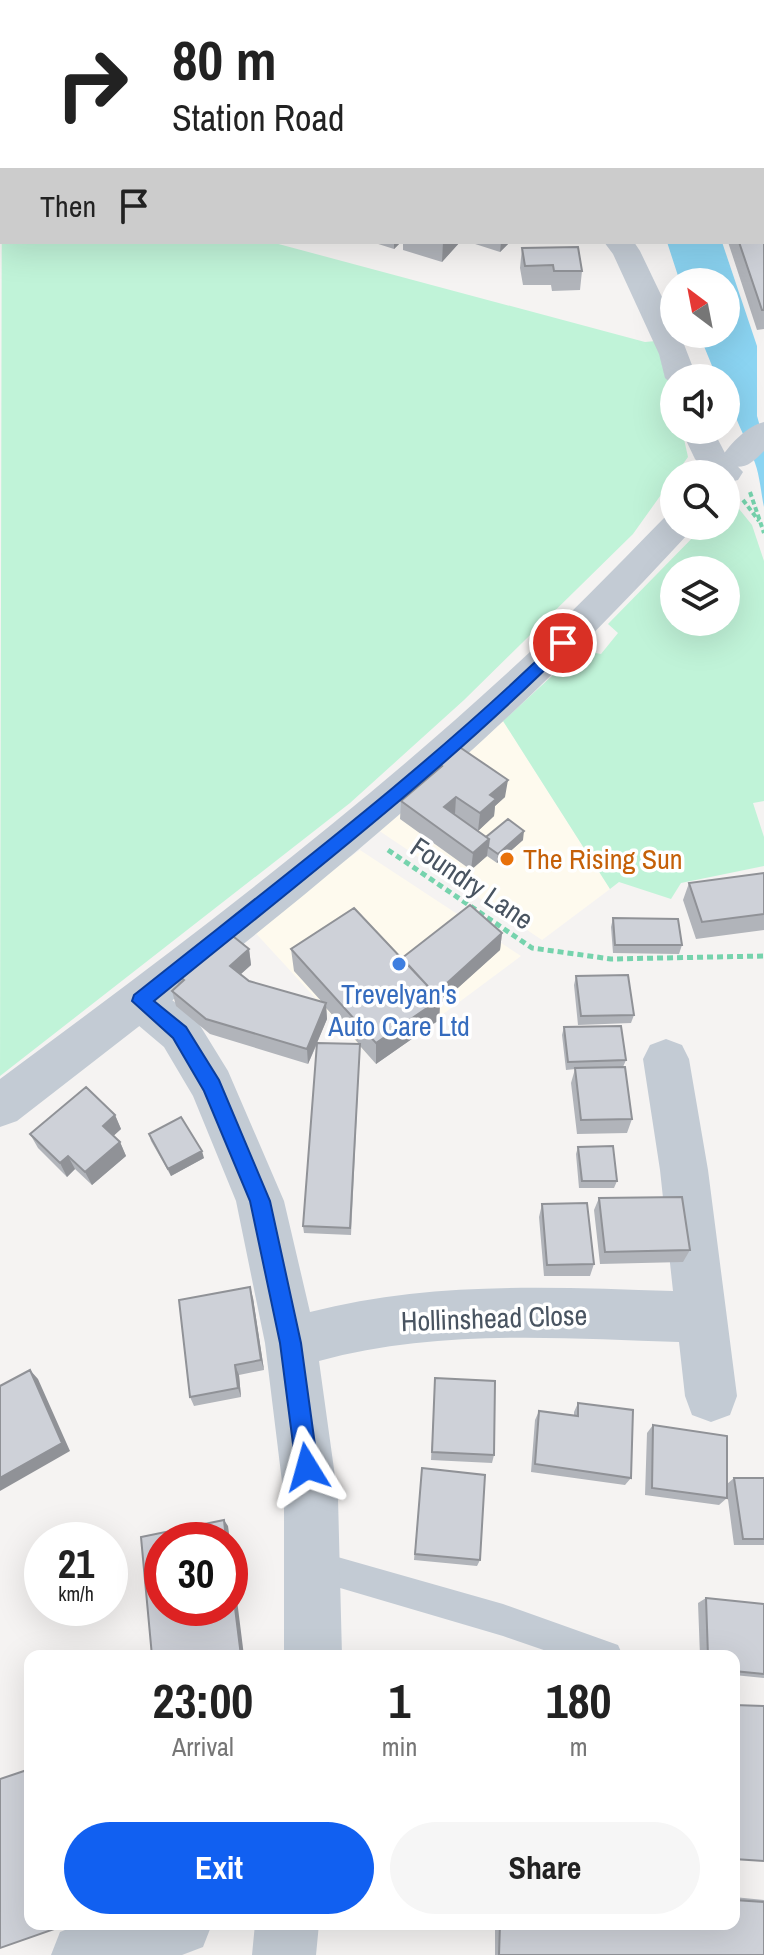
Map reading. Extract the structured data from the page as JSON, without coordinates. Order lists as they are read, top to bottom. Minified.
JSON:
{"streets":{"street":["Hollinshead Close"],"path":["Foundry Lane"]},"places":["The Rising Sun","Trevelyan's Auto Care Ltd"],"north":"top left","page":{"turn":["80 m","Station Road"],"then":"Then","speed":"21 km/h","limit":"30","eta":["23:00","Arrival","1","min","180","m"],"buttons":["Exit","Share"]}}
